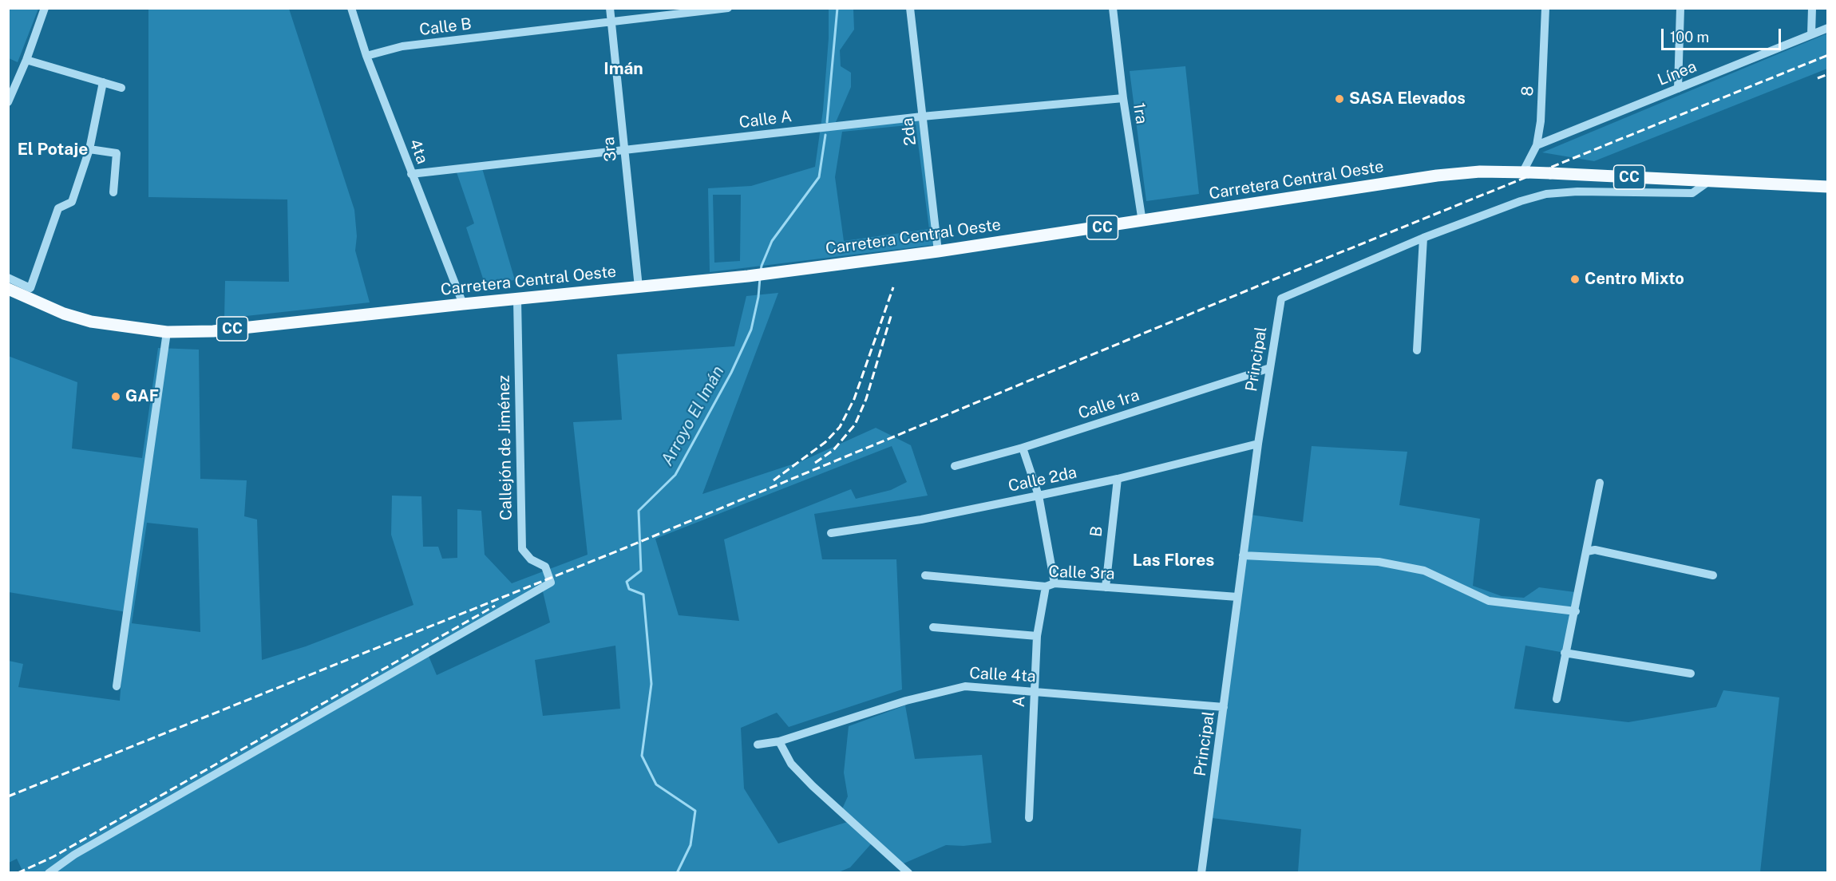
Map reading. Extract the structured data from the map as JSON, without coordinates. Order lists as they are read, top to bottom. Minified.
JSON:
{"streets":{"main road":["CC","Carretera Central Oeste"],"street":["Calle B","Línea","8","1ra","Calle A","2da","3ra","4ta","Principal","Calle 1ra","Callejón de Jiménez","Calle 2da","B","Calle 3ra","Calle 4ta","A"]},"crossings":[["Calle B","3ra"],["Calle B","4ta"],["Línea","8"],["8","Carretera Central Oeste"],["1ra","Calle A"],["1ra","Carretera Central Oeste"],["Calle A","2da"],["Calle A","3ra"],["Calle A","4ta"],["2da","Carretera Central Oeste"],["3ra","Carretera Central Oeste"],["4ta","Carretera Central Oeste"],["Carretera Central Oeste","Principal"],["Carretera Central Oeste","Callejón de Jiménez"],["Principal","Calle 1ra"],["Principal","Calle 2da"],["Principal","Calle 3ra"],["Principal","Calle 4ta"],["Calle 2da","B"],["B","Calle 3ra"],["Calle 3ra","A"],["Calle 4ta","A"]],"districts":["Imán","El Potaje","Las Flores"],"water":["Arroyo El Imán"],"places":["SASA Elevados","Centro Mixto","GAF"],"scale_bar":"100 m"}
